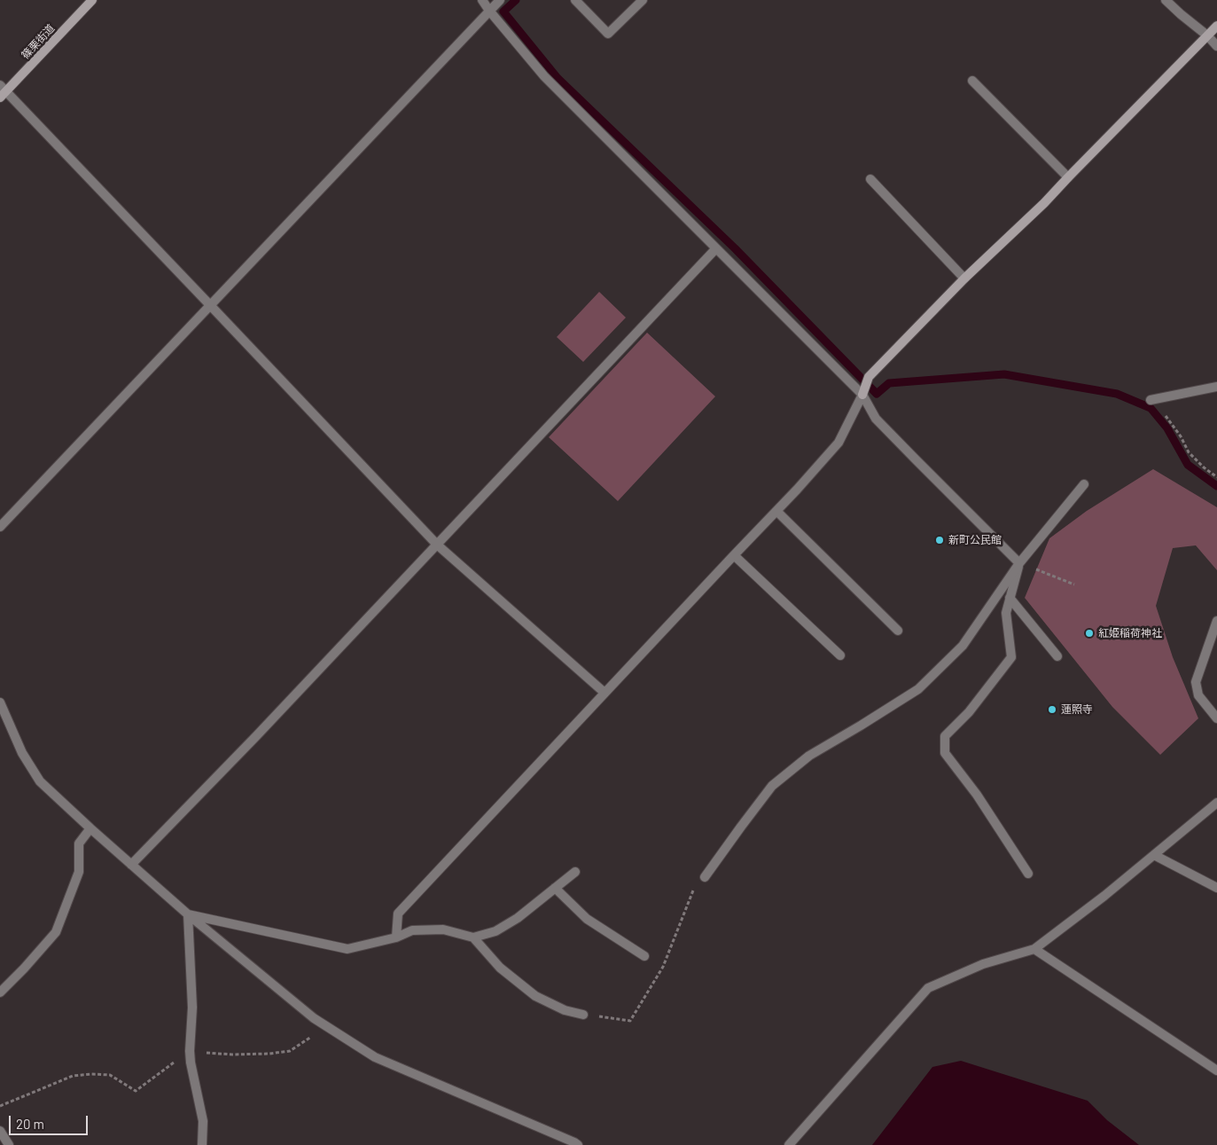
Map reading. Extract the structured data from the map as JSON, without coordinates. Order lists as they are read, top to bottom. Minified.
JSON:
{"streets":{"street":["篠栗街道"]},"places":["新町公民館","紅姫稲荷神社","蓮照寺"],"scale_bar":"20 m"}
